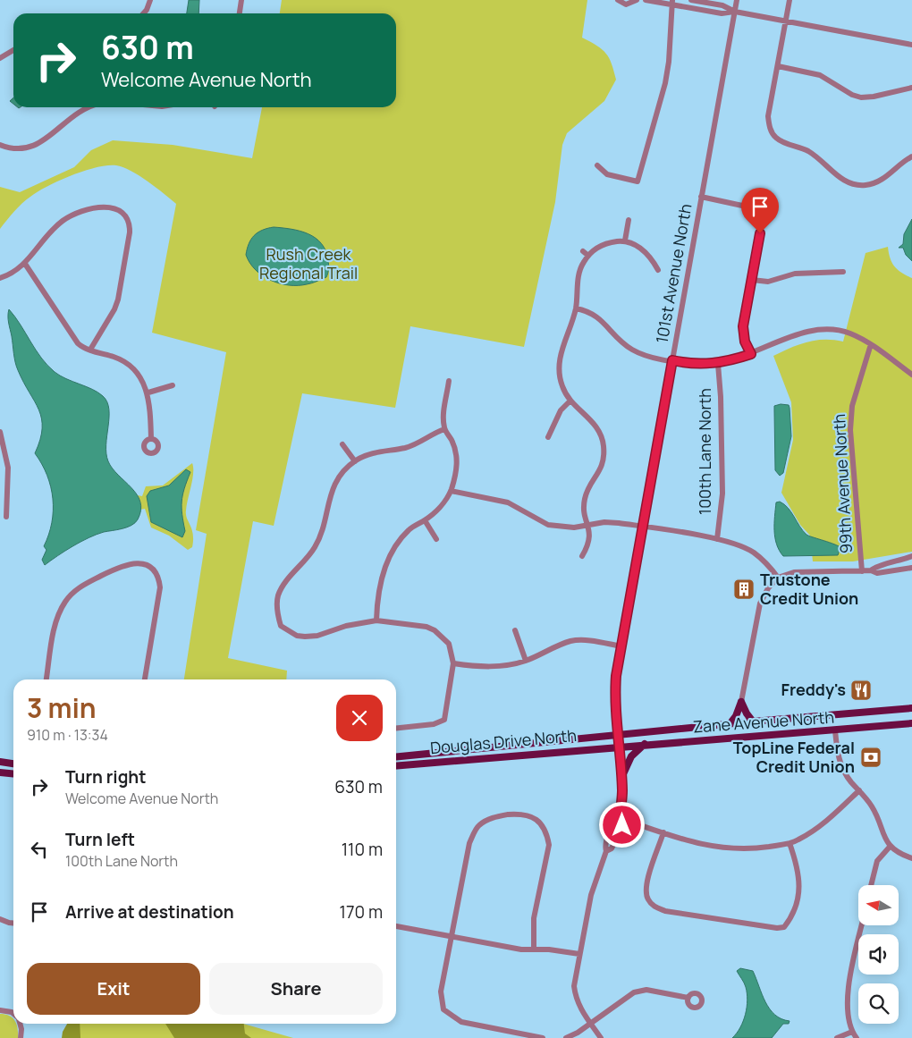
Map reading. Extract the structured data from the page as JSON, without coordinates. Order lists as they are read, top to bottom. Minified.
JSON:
{"streets":{"main road":["Zane Avenue North","Douglas Drive North"],"street":["101st Avenue North","100th Lane North","99th Avenue North"]},"crossings":[["101st Avenue North","Zane Avenue North"],["101st Avenue North","Douglas Drive North"],["Zane Avenue North","Douglas Drive North"]],"parks":["Rush Creek Regional Trail"],"places":{"building":["Trustone Credit Union"],"restaurant":["Freddy's"],"bank":["TopLine Federal Credit Union"]},"north":"left","page":{"turn":["630 m","Welcome Avenue North"],"heading":["3 min","910 m · 13:34"],"list":[{"name":"Turn right","note":"Welcome Avenue North","value":"630 m"},{"name":"Turn left","note":"100th Lane North","value":"110 m"},{"name":"Arrive at destination","value":"170 m"}],"buttons":["Exit","Share"]}}
